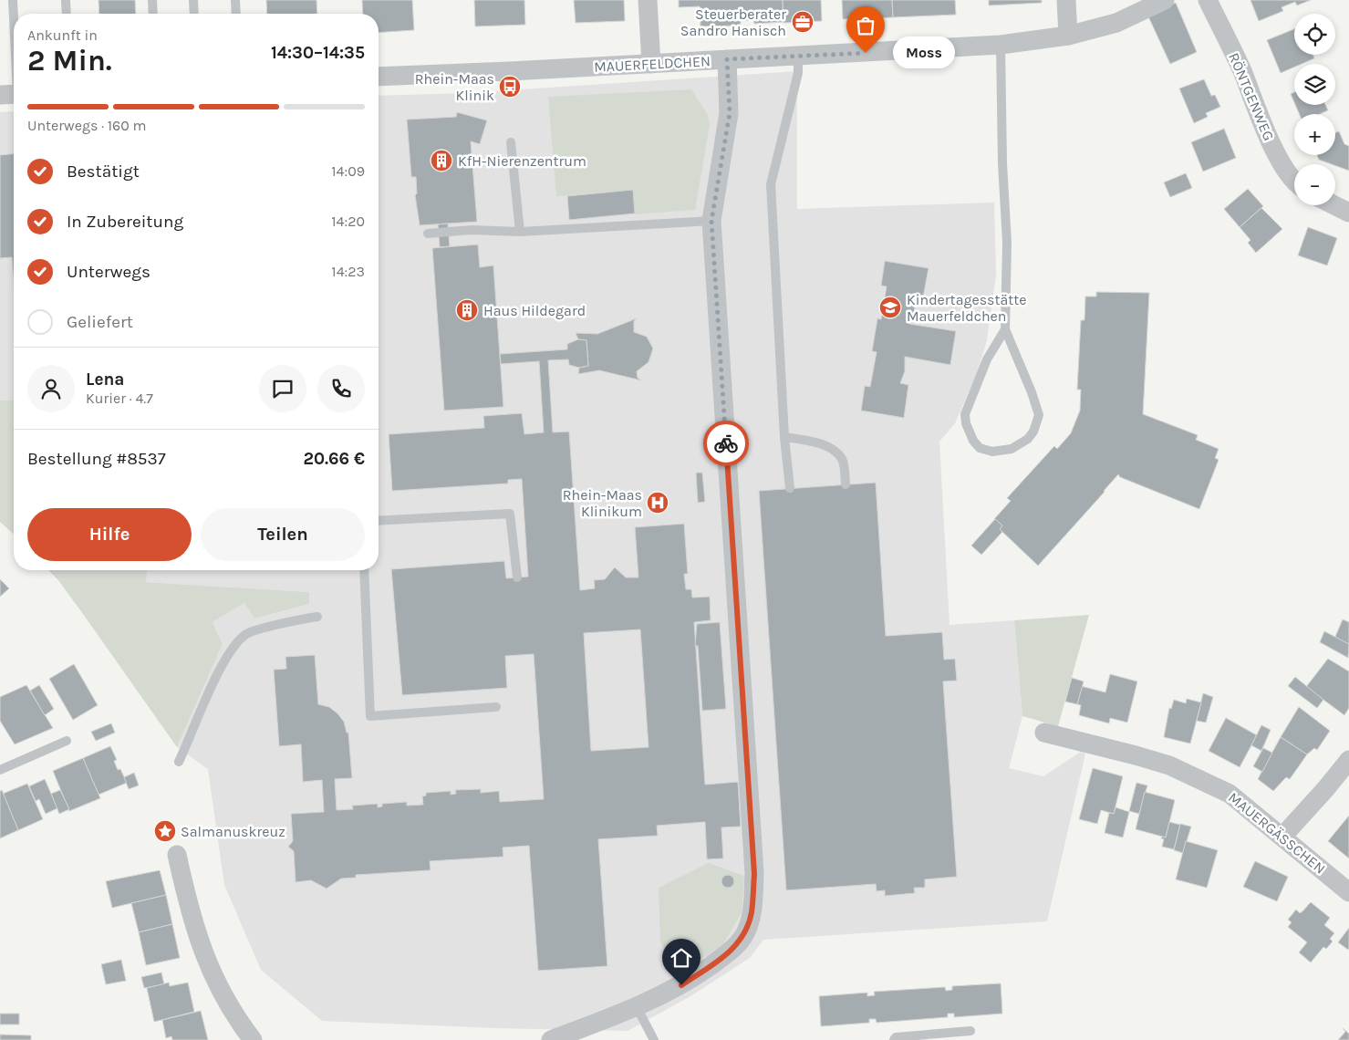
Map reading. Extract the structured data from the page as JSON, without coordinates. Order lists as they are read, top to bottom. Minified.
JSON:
{"streets":{"street":["MAUERFELDCHEN","RÖNTGENWEG","MAUERGÄSSCHEN"]},"places":{"office":["Steuerberater Sandro Hanisch"],"other":["Moss"],"bus stop":["Rhein-Maas Klinik"],"building":["KfH-Nierenzentrum","Haus Hildegard"],"school or university":["Kindertagesstätte Mauerfeldchen"],"hospital":["Rhein-Maas Klinikum"],"place":["Salmanuskreuz"]},"page":{"map_buttons":["+","−"],"heading":["2 Min.","Ankunft in","14:30–14:35"],"panel":["Lena","Kurier · 4.7","Bestellung #8537","20.66 €"],"bubble":"Moss","bar":"Unterwegs · 160 m","list":[["Bestätigt","14:09"],["In Zubereitung","14:20"],["Unterwegs","14:23"],"Geliefert"],"buttons":["Hilfe","Teilen"]}}
